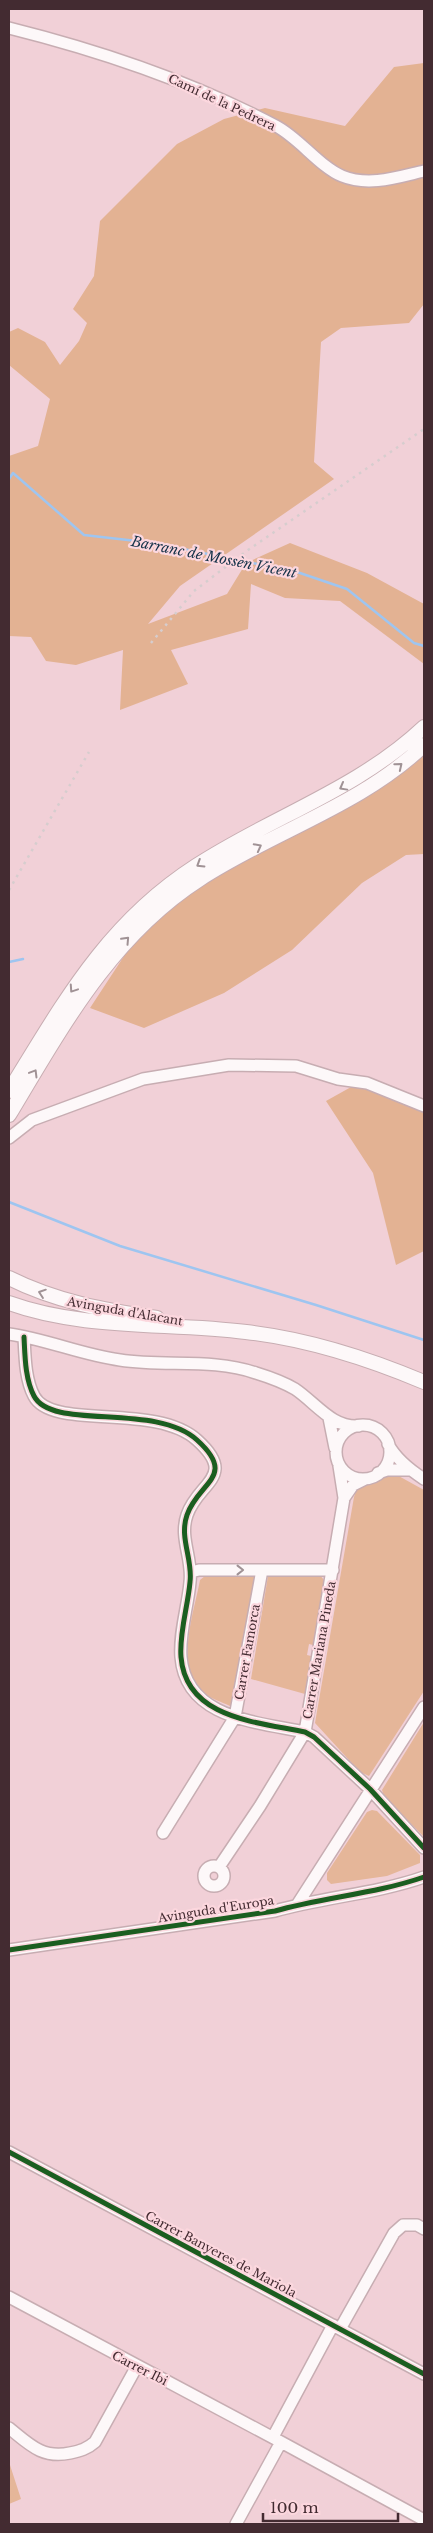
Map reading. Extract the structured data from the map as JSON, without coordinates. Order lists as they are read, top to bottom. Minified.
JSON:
{"streets":{"main road":["Avinguda d'Alacant"],"street":["Camí de la Pedrera","Carrer Mariana Pineda","Carrer Famorca","Avinguda d'Europa","Carrer Banyeres de Mariola","Carrer Ibi"]},"water":["Barranc de Mossèn Vicent"],"scale_bar":"100 m"}
